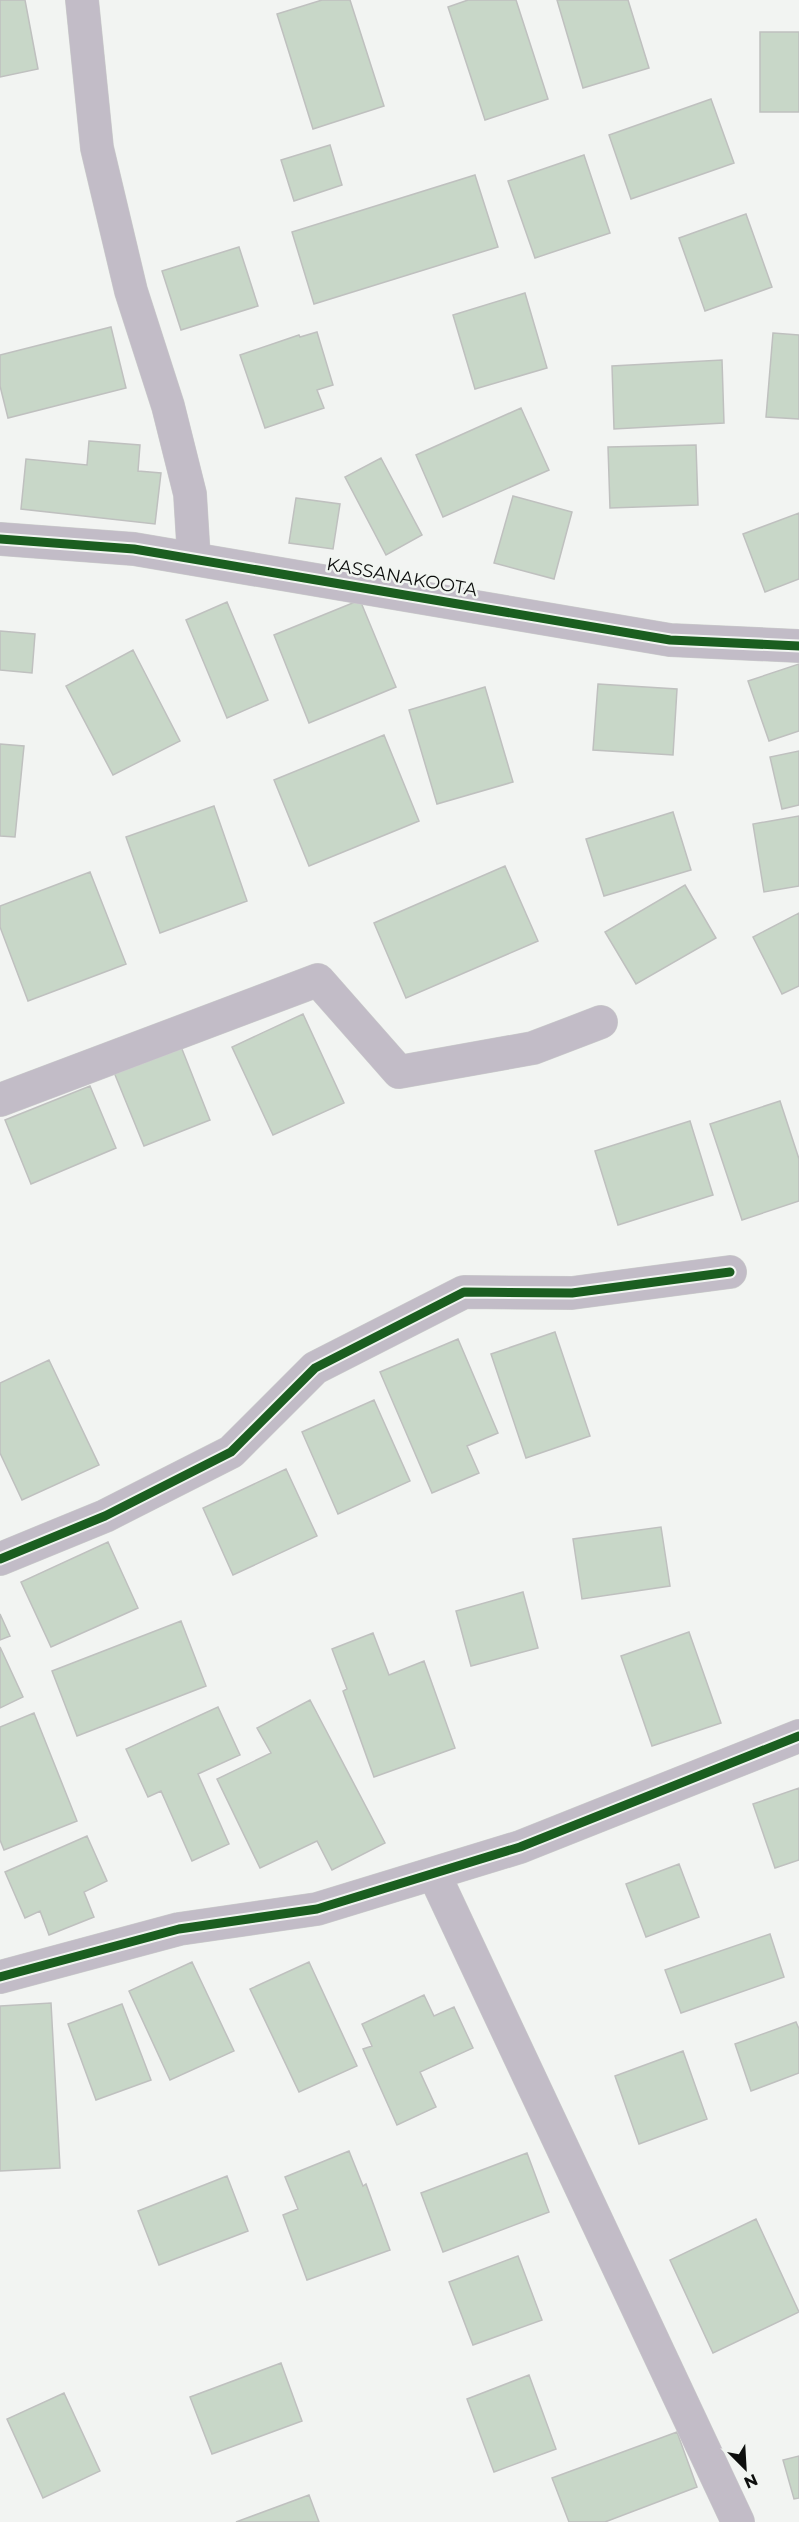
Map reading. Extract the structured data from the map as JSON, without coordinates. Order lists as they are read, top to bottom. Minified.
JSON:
{"streets":{"street":["KASSANAKOOTA"]},"north":"bottom right"}
